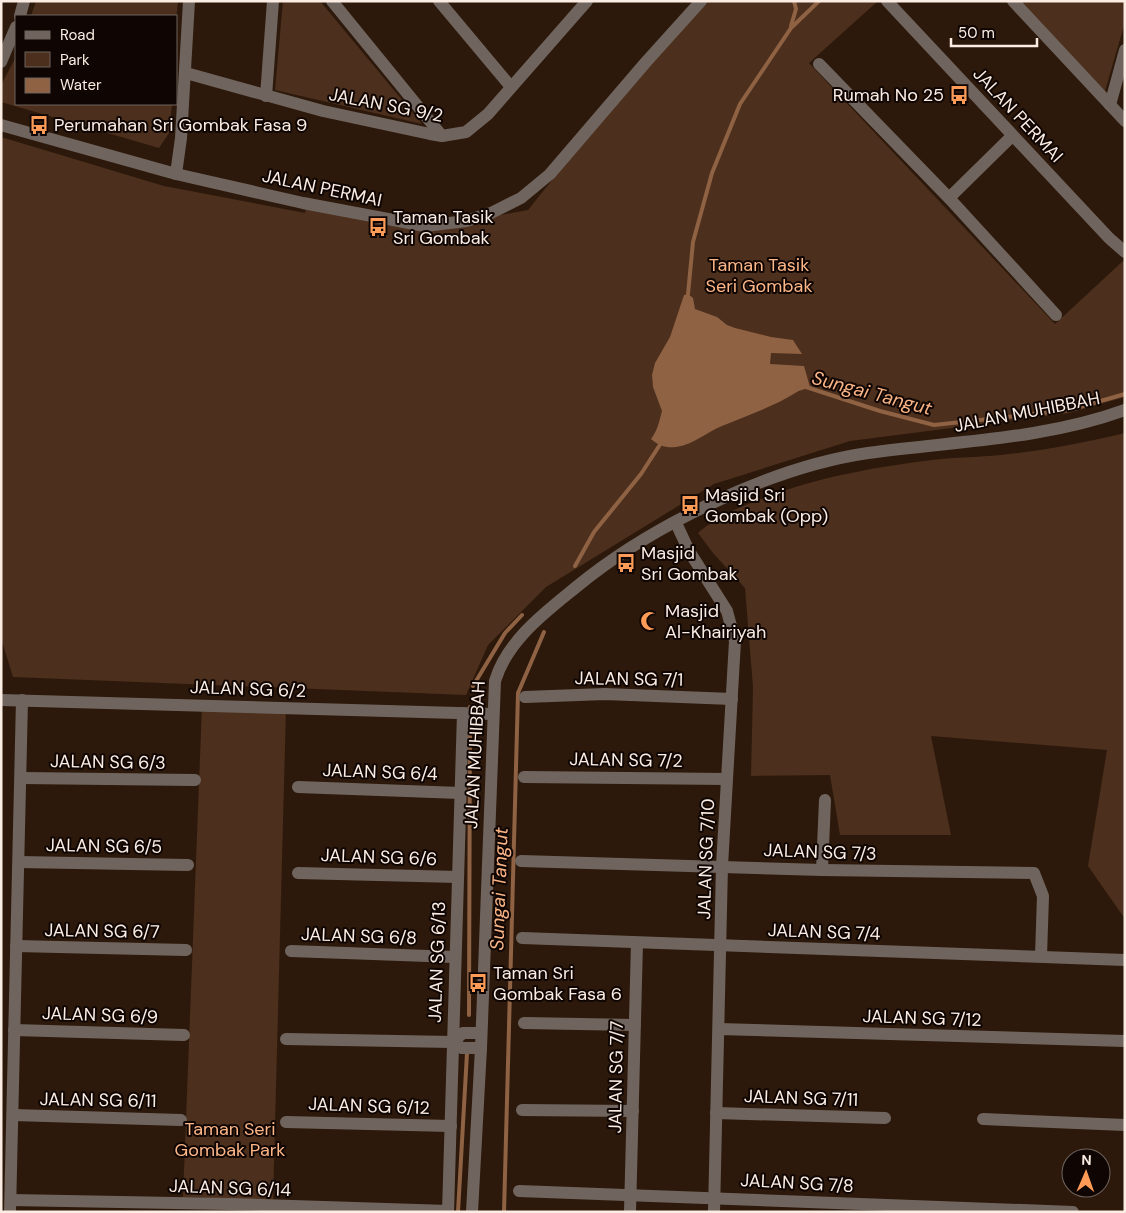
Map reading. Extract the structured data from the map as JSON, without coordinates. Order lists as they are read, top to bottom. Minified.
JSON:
{"streets":{"street":["JALAN SG 9/2","JALAN PERMAI","JALAN MUHIBBAH","JALAN SG 7/1","JALAN SG 6/2","JALAN SG 7/2","JALAN SG 6/3","JALAN SG 6/4","JALAN SG 6/5","JALAN SG 7/3","JALAN SG 6/6","JALAN SG 7/10","JALAN SG 6/7","JALAN SG 7/4","JALAN SG 6/8","JALAN SG 6/13","JALAN SG 6/9","JALAN SG 7/12","JALAN SG 7/7","JALAN SG 7/11","JALAN SG 6/11","JALAN SG 6/12","JALAN SG 7/8","JALAN SG 6/14"]},"crossings":[["JALAN MUHIBBAH","JALAN SG 6/2"],["JALAN MUHIBBAH","JALAN SG 7/10"],["JALAN SG 7/1","JALAN SG 7/10"],["JALAN SG 6/2","JALAN SG 6/13"],["JALAN SG 7/2","JALAN SG 7/10"],["JALAN SG 6/4","JALAN SG 6/13"],["JALAN SG 7/3","JALAN SG 7/10"],["JALAN SG 7/3","JALAN SG 7/4"],["JALAN SG 6/6","JALAN SG 6/13"],["JALAN SG 7/10","JALAN SG 7/4"],["JALAN SG 7/10","JALAN SG 7/12"],["JALAN SG 7/10","JALAN SG 7/11"],["JALAN SG 7/10","JALAN SG 7/8"],["JALAN SG 7/4","JALAN SG 7/7"],["JALAN SG 6/8","JALAN SG 6/13"],["JALAN SG 6/13","JALAN SG 6/12"],["JALAN SG 6/13","JALAN SG 6/14"],["JALAN SG 7/7","JALAN SG 7/8"]],"water":["Sungai Tangut"],"parks":["Taman Tasik Seri Gombak","Taman Seri Gombak Park"],"places":{"bus stop":["Rumah No 25","Perumahan Sri Gombak Fasa 9","Taman Tasik Sri Gombak","Masjid Sri Gombak (Opp)","Masjid Sri Gombak","Taman Sri Gombak Fasa 6"],"mosque":["Masjid Al-Khairiyah"]},"legend":["Road","Park","Water"],"scale_bar":"50 m","north":"top"}
